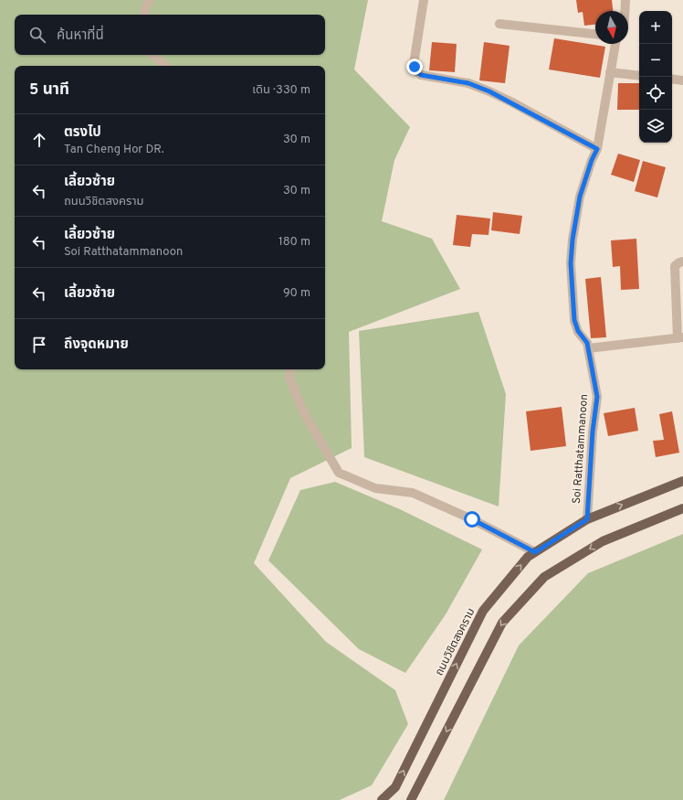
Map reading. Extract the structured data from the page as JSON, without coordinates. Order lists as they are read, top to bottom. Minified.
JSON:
{"streets":{"main road":["ถนนวิชิตสงคราม"],"street":["Soi Ratthatammanoon"]},"crossings":[["Soi Ratthatammanoon","ถนนวิชิตสงคราม"]],"north":"bottom","page":{"map_buttons":["+","−"],"search":"ค้นหาที่นี่","heading":["5 นาที","เดิน · 330 m"],"list":[["ตรงไป","Tan Cheng Hor DR.","30 m"],["เลี้ยวซ้าย","ถนนวิชิตสงคราม","30 m"],["เลี้ยวซ้าย","Soi Ratthatammanoon","180 m"],["เลี้ยวซ้าย","90 m"],"ถึงจุดหมาย"]}}
